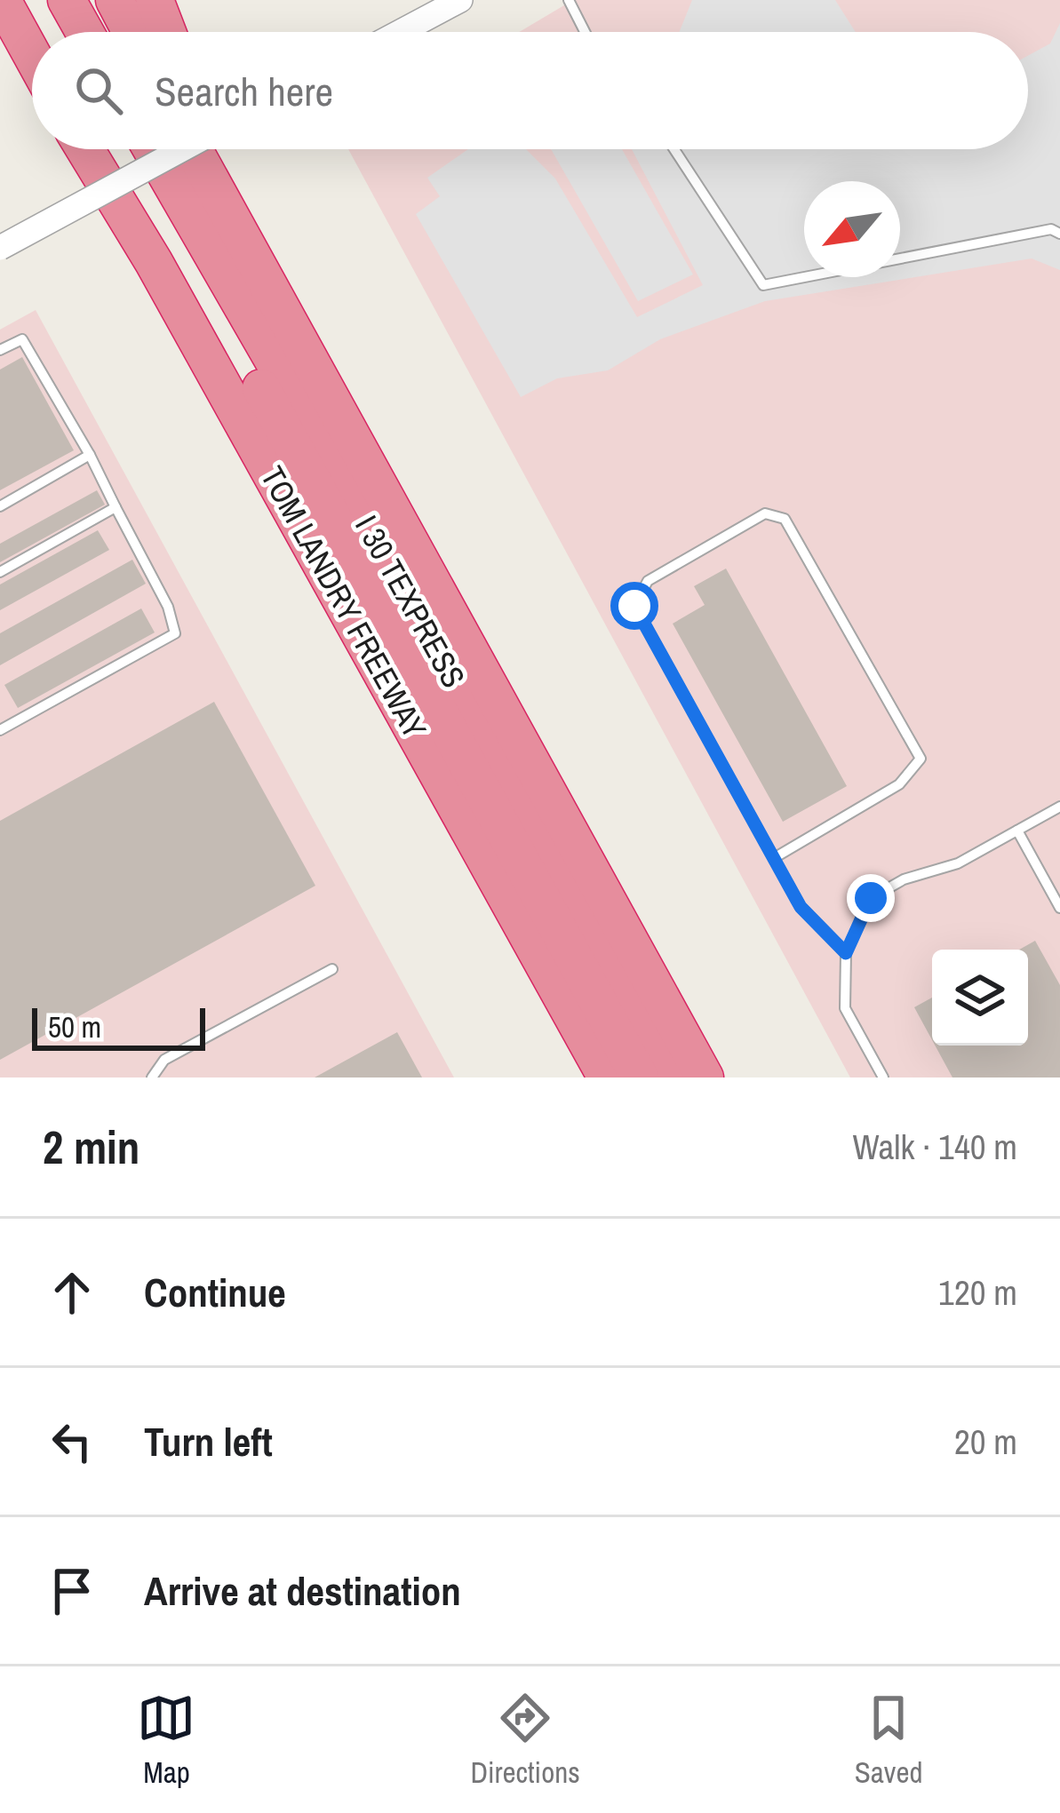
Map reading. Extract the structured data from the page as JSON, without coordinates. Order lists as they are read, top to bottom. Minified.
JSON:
{"streets":{"highway":["I 30 TEXPRESS","TOM LANDRY FREEWAY"]},"scale_bar":"50 m","north":"bottom left","page":{"search":"Search here","scale":"50 m","heading":["2 min","Walk · 140 m"],"list":[["Continue","120 m"],["Turn left","20 m"],"Arrive at destination"],"nav":["Map","Directions","Saved"]}}
